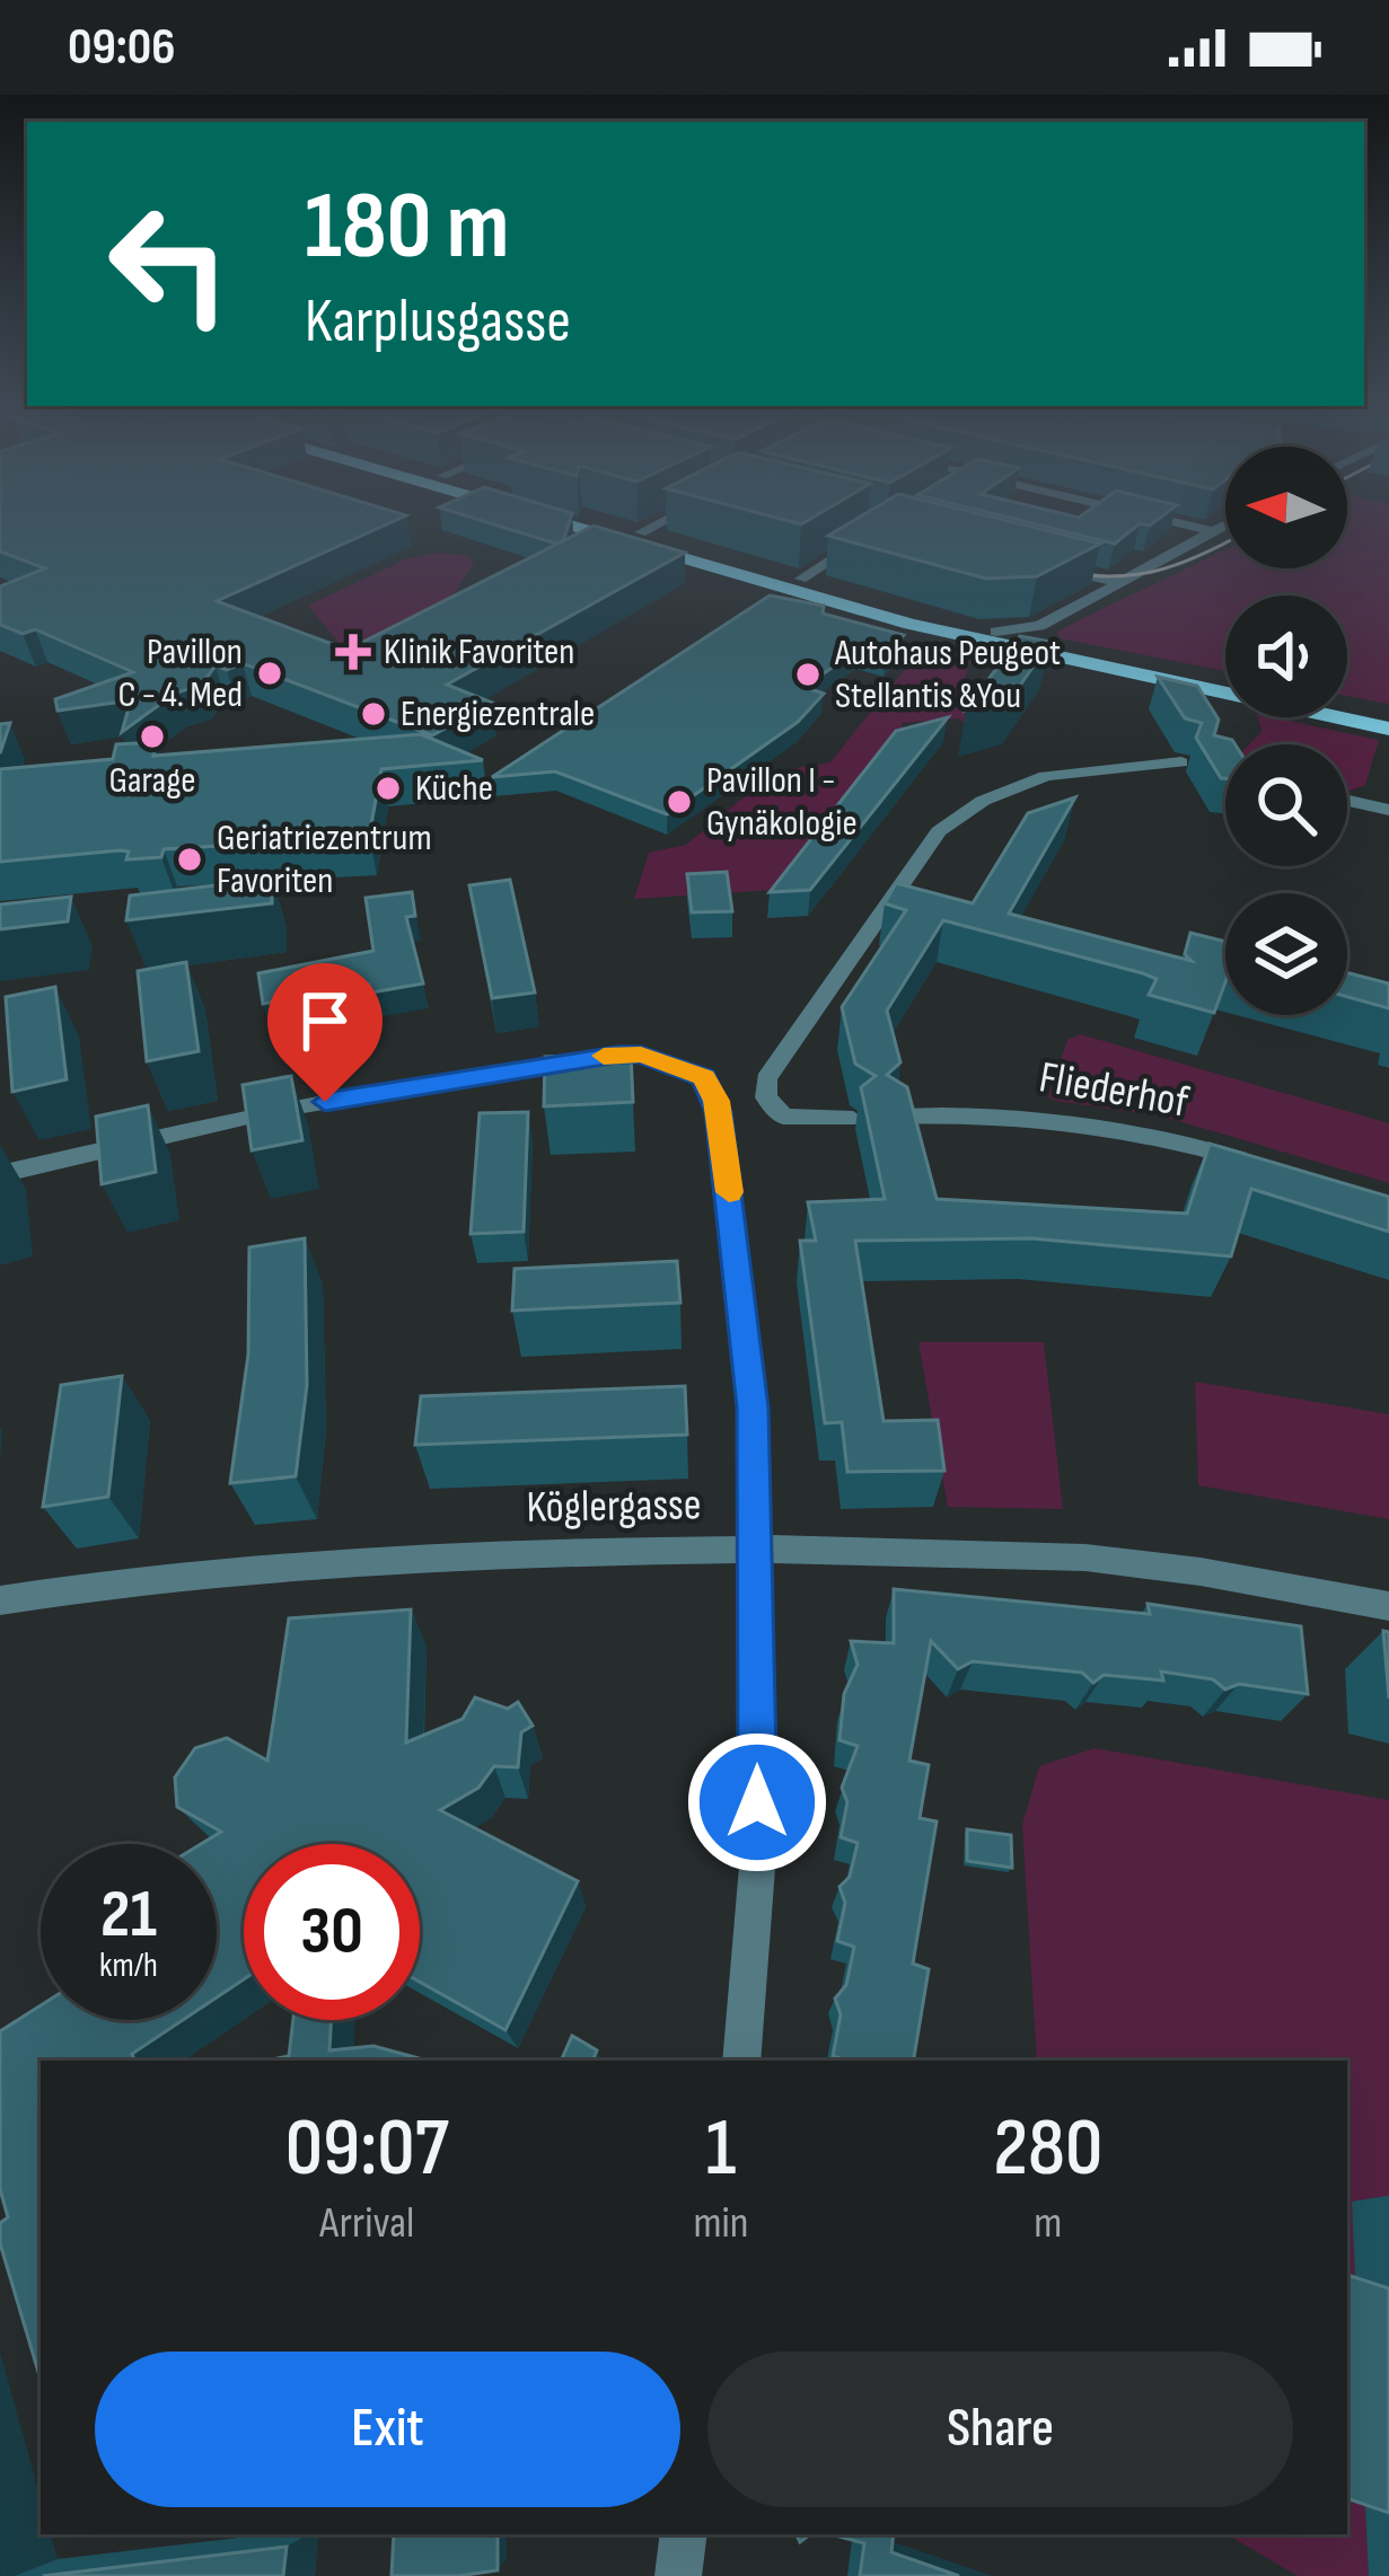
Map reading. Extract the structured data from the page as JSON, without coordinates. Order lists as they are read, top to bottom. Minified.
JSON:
{"streets":{"street":["Fliederhof","Köglergasse"]},"places":{"health":["Klinik Favoriten"],"other":["Pavillon C - 4. Med","Autohaus Peugeot Stellantis &You","Energiezentrale","Garage","Küche","Pavillon I - Gynäkologie","Geriatriezentrum Favoriten"]},"north":"left","page":{"status":"09:06","turn":["180 m","Karplusgasse"],"speed":"21 km/h","limit":"30","eta":["09:07","Arrival","1","min","280","m"],"buttons":["Exit","Share"]}}
